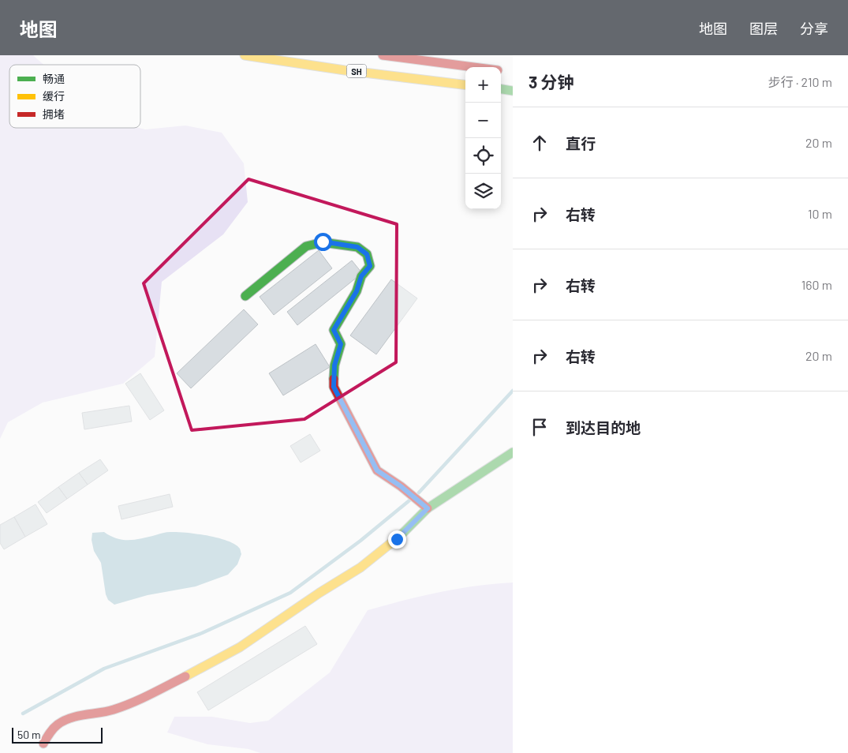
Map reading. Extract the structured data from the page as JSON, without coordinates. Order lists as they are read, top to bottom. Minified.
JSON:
{"streets":{"main road":["SH"]},"legend":["畅通","缓行","拥堵"],"scale_bar":"50 m","page":{"header":"地图","nav":["地图","图层","分享"],"heading":["3 分钟","步行 · 210 m"],"map_buttons":["+","−"],"list":[["直行","20 m"],["右转","10 m"],["右转","160 m"],["右转","20 m"],"到达目的地"],"scale":"50 m"}}
